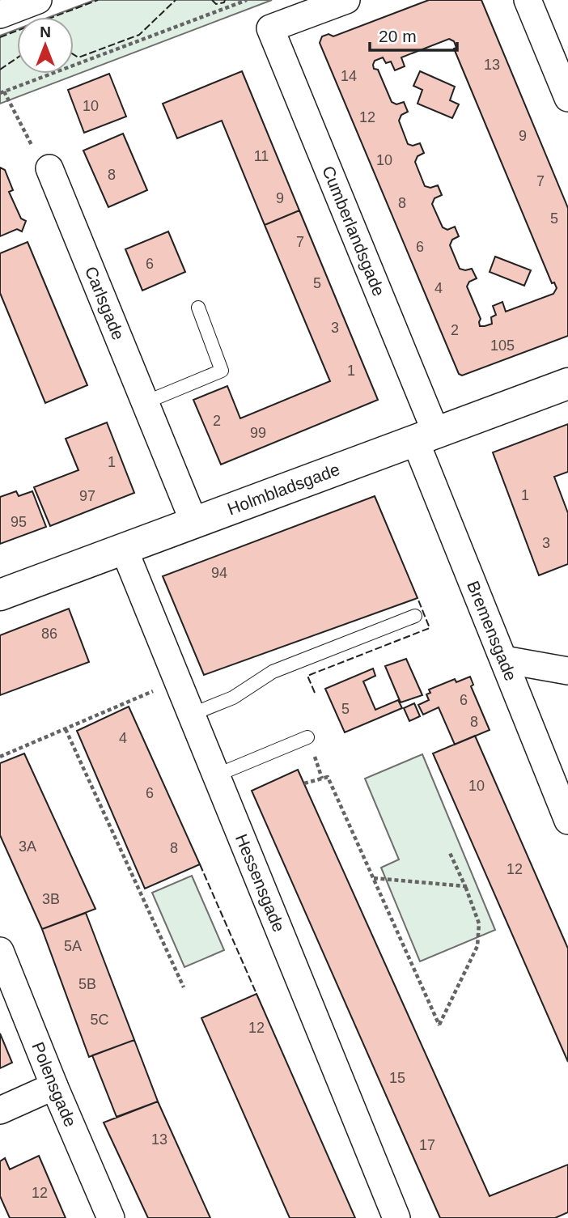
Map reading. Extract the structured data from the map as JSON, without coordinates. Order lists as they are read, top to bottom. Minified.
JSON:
{"streets":{"street":["Cumberlandsgade","Carlsgade","Holmbladsgade","Bremensgade","Hessensgade","Polensgade"]},"crossings":[["Cumberlandsgade","Holmbladsgade"],["Cumberlandsgade","Bremensgade"],["Carlsgade","Holmbladsgade"],["Holmbladsgade","Bremensgade"],["Holmbladsgade","Hessensgade"]],"house_numbers":["13","14","10","12","9","11","10","8","7","9","8","5","7","6","6","5","4","3","2","105","1","2","99","1","1","97","95","3","94","86","6","5","8","4","10","6","3A","8","12","3B","5A","5B","5C","12","15","13","17","12"],"scale_bar":"20 m","north":"top"}
